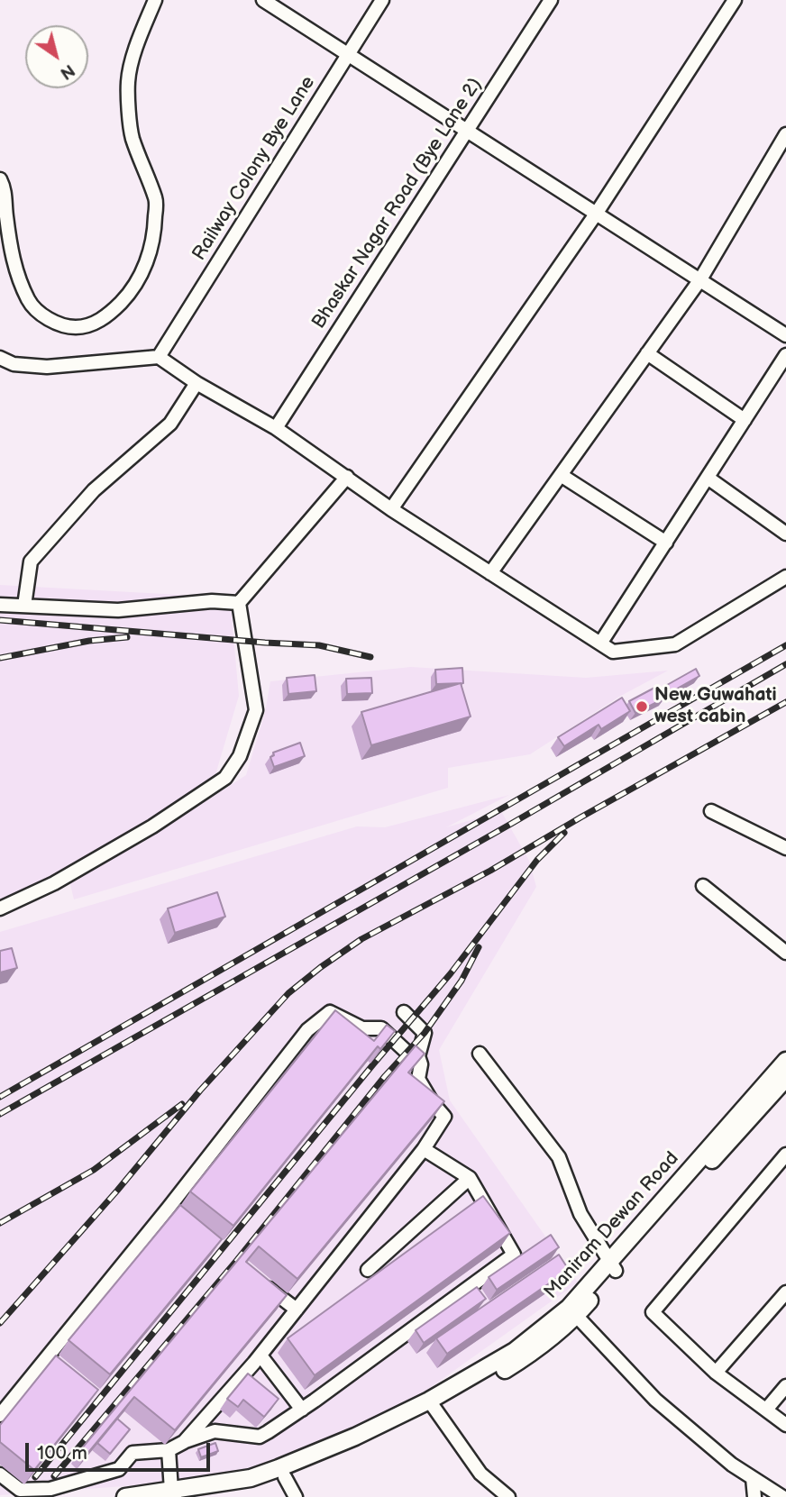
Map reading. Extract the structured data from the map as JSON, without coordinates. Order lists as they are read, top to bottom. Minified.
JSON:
{"streets":{"main road":["Maniram Dewan Road"],"street":["Railway Colony Bye Lane","Bhaskar Nagar Road (Bye Lane 2)"]},"places":["New Guwahati west cabin"],"scale_bar":"100 m","north":"bottom right"}
